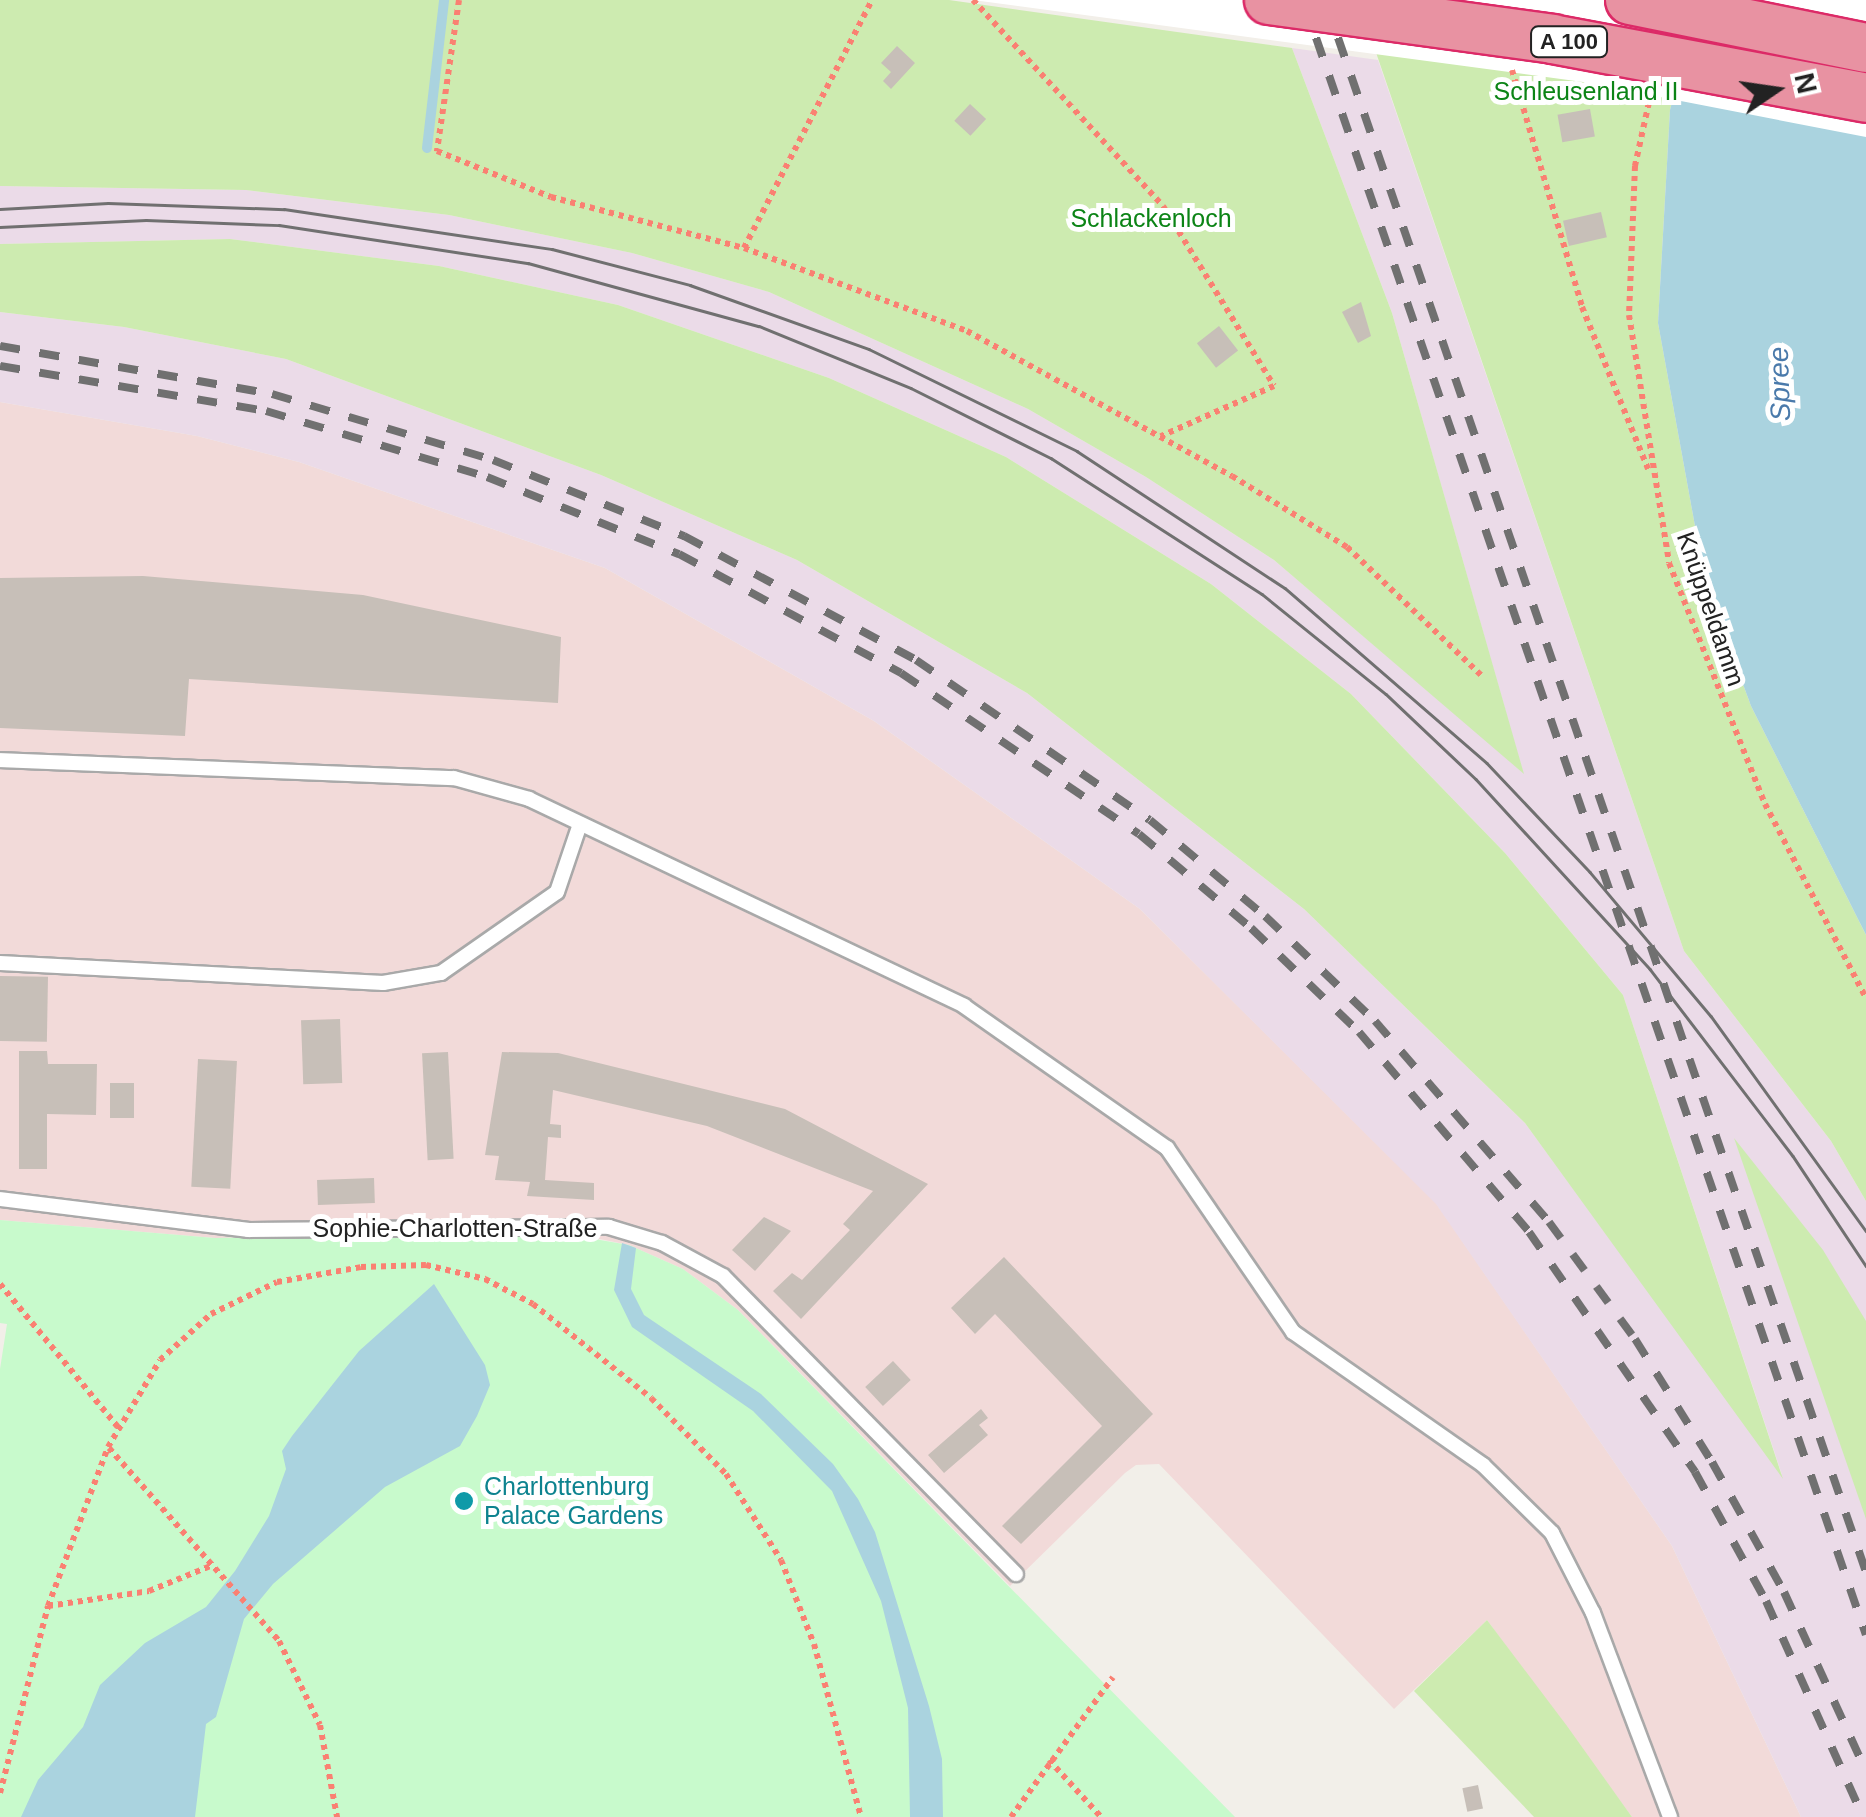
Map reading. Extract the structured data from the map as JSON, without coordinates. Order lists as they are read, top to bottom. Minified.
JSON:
{"streets":{"highway":["A 100"],"lane":["Sophie-Charlotten-Straße"],"path":["Knüppeldamm"]},"water":["Spree"],"parks":["Schleusenland II","Schlackenloch"],"places":["Charlottenburg Palace Gardens"],"north":"right"}
